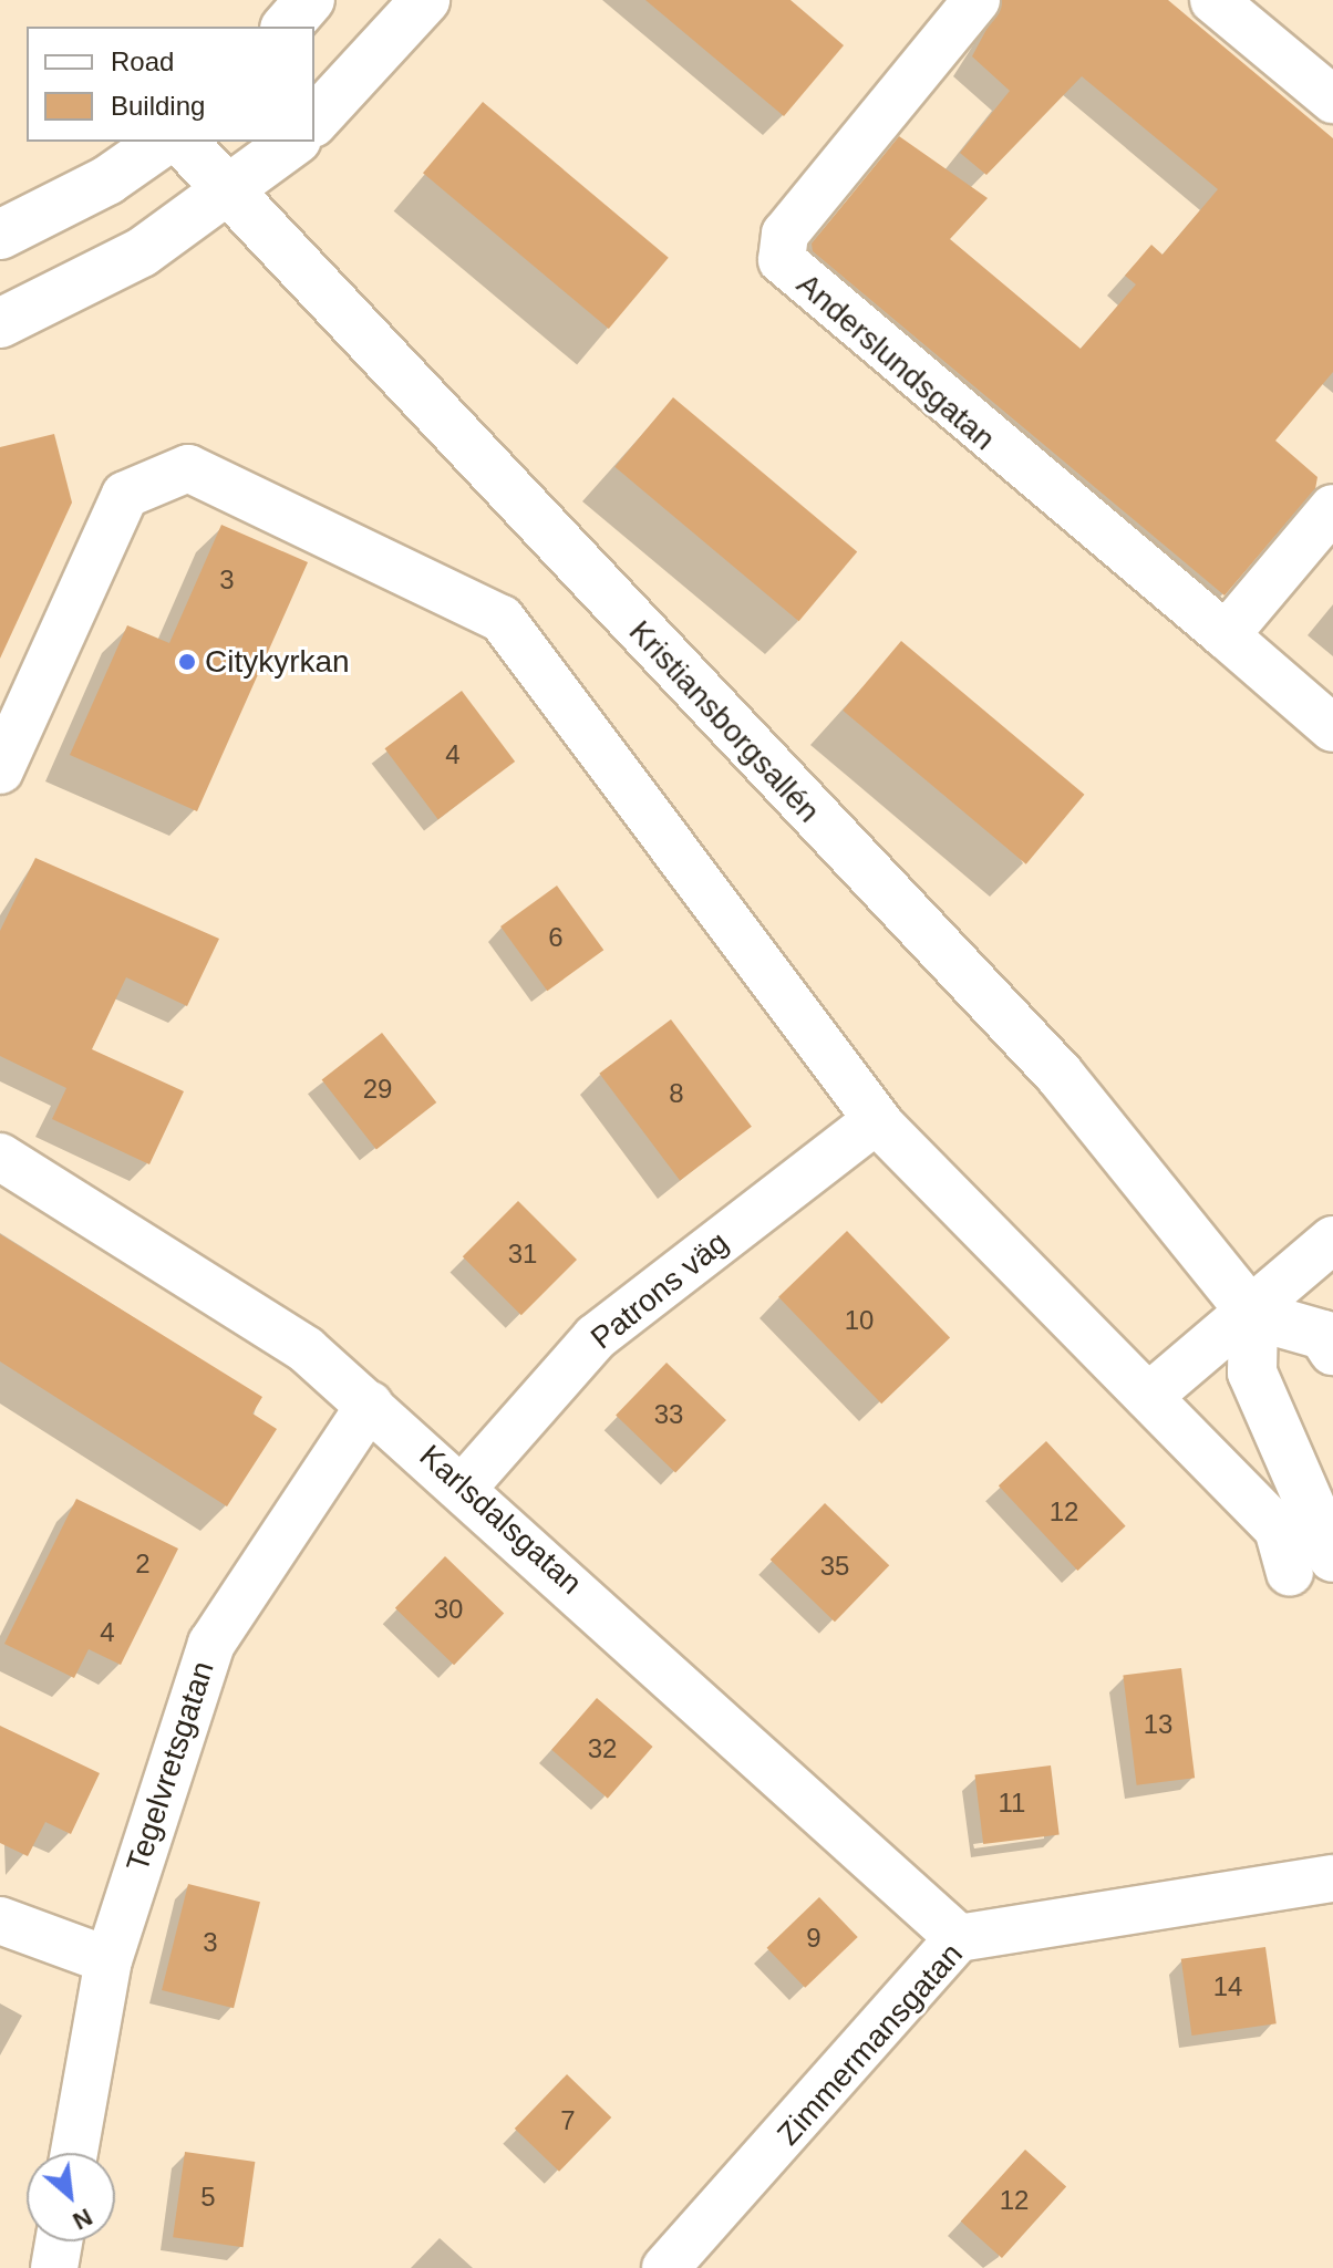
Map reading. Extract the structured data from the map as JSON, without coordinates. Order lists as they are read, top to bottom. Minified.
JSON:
{"streets":{"street":["Anderslundsgatan","Kristiansborgsallén","Patrons väg","Karlsdalsgatan","Tegelvretsgatan","Zimmermansgatan"]},"crossings":[["Patrons väg","Karlsdalsgatan"],["Karlsdalsgatan","Tegelvretsgatan"],["Karlsdalsgatan","Zimmermansgatan"]],"places":["Citykyrkan"],"house_numbers":["3","4","6","29","8","31","10","33","12","2","35","30","4","13","32","11","9","3","14","7","5","12"],"legend":["Road","Building"],"north":"bottom right"}
